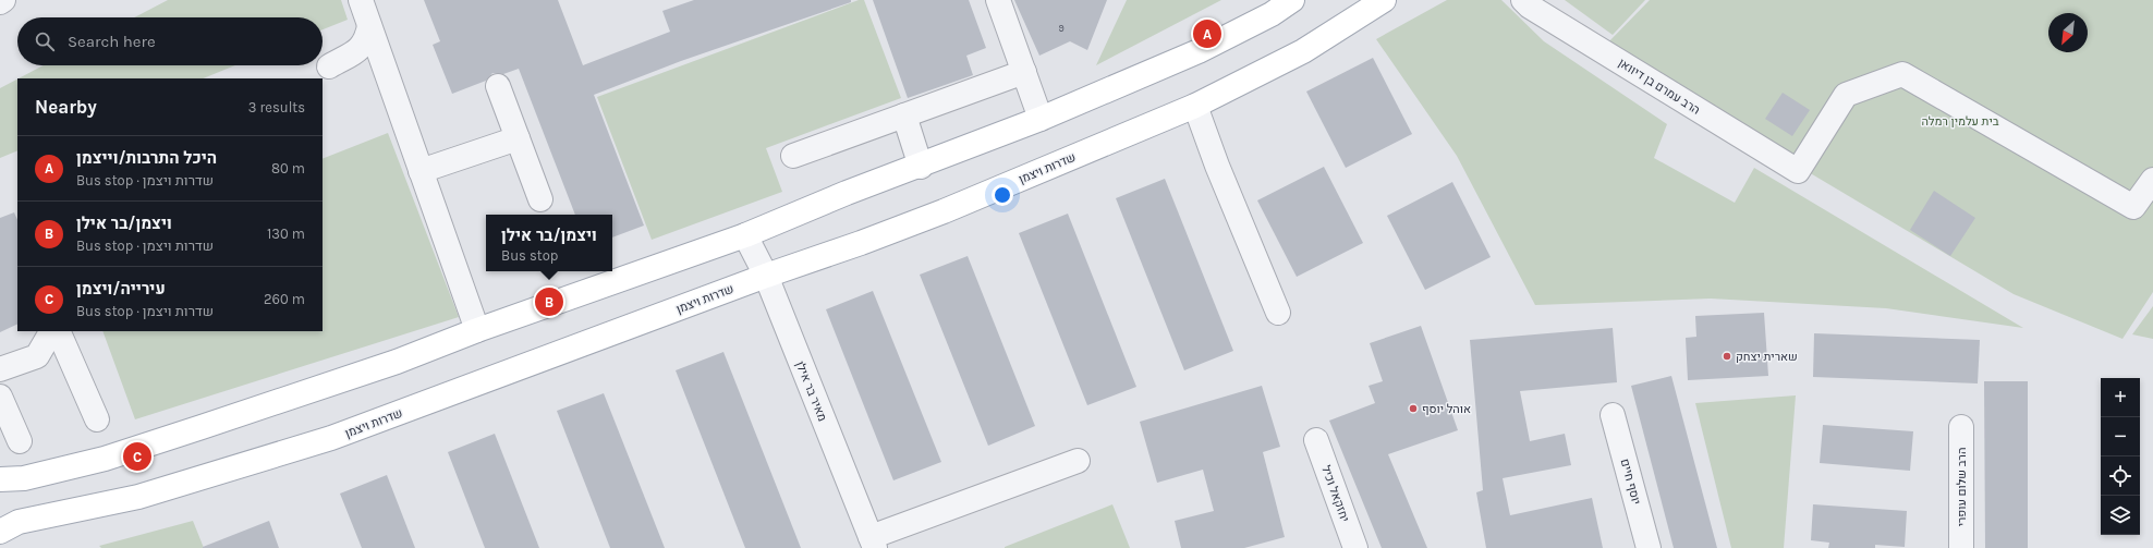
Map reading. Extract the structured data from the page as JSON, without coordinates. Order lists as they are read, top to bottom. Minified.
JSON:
{"streets":{"main road":["שדרות ויצמן"],"street":["הרב עמרם בן דיוואן","מאיר בר אילן","יוסף חיים","הרב שלום עופרי","יחזקאל וכיל"]},"crossings":[["שדרות ויצמן","מאיר בר אילן"]],"parks":["בית עלמין רמלה"],"places":["שארית יצחק","אוהל יוסף"],"house_numbers":["9"],"north":"bottom left","page":{"pins":["A","B","C"],"search":"Search here","heading":["Nearby","3 results"],"list":[{"mark":"A","name":"היכל התרבות/וייצמן","note":"Bus stop · שדרות ויצמן","value":"80 m"},{"mark":"B","name":"ויצמן/בר אילן","note":"Bus stop · שדרות ויצמן","value":"130 m"},{"mark":"C","name":"עירייה/ויצמן","note":"Bus stop · שדרות ויצמן","value":"260 m"}],"popup":["ויצמן/בר אילן","Bus stop"],"map_buttons":["+","−"]}}
